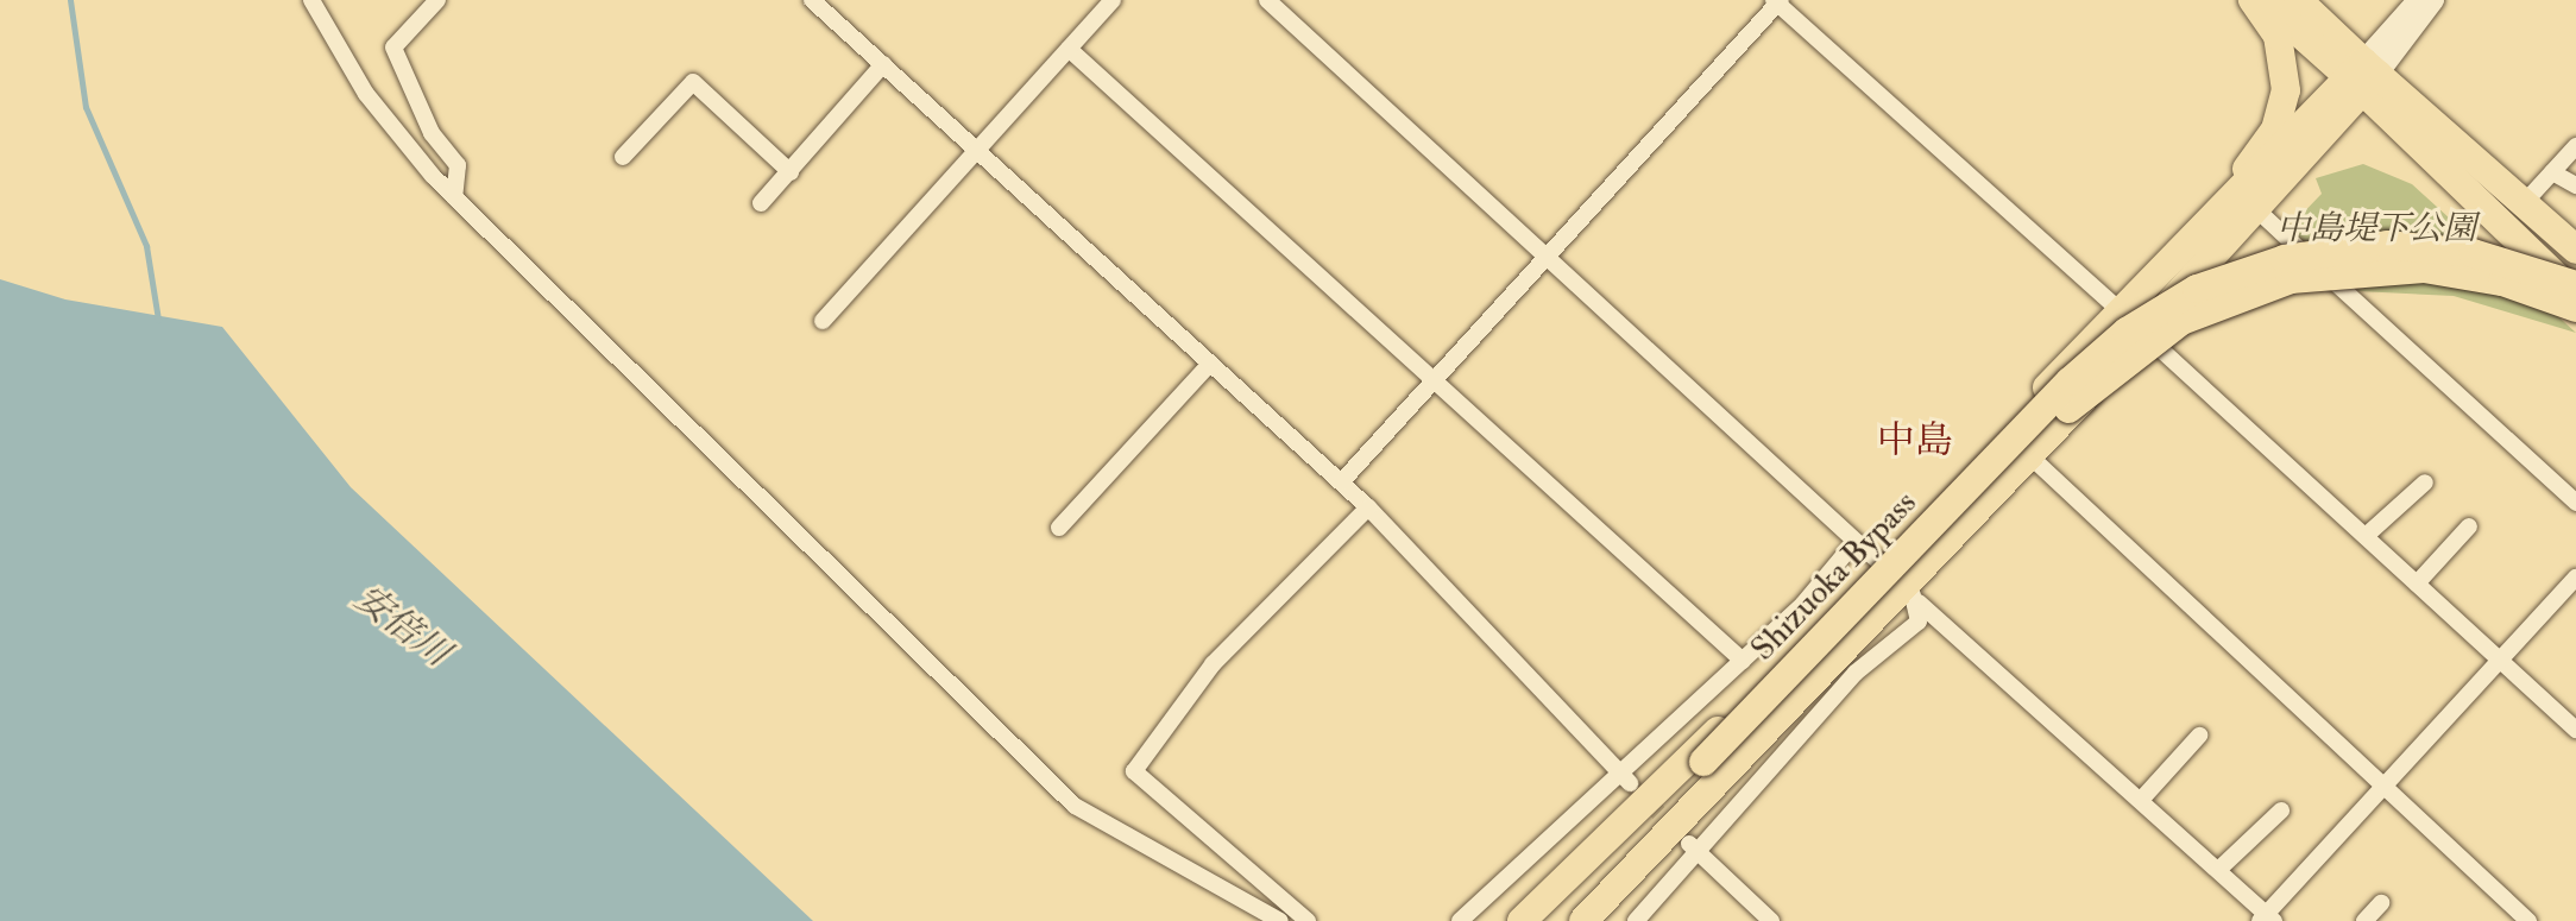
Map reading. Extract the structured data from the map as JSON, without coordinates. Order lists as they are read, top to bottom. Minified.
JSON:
{"streets":{"main road":["Shizuoka Bypass"]},"districts":["中島"],"water":["安倍川"],"parks":["中島堤下公園"]}
